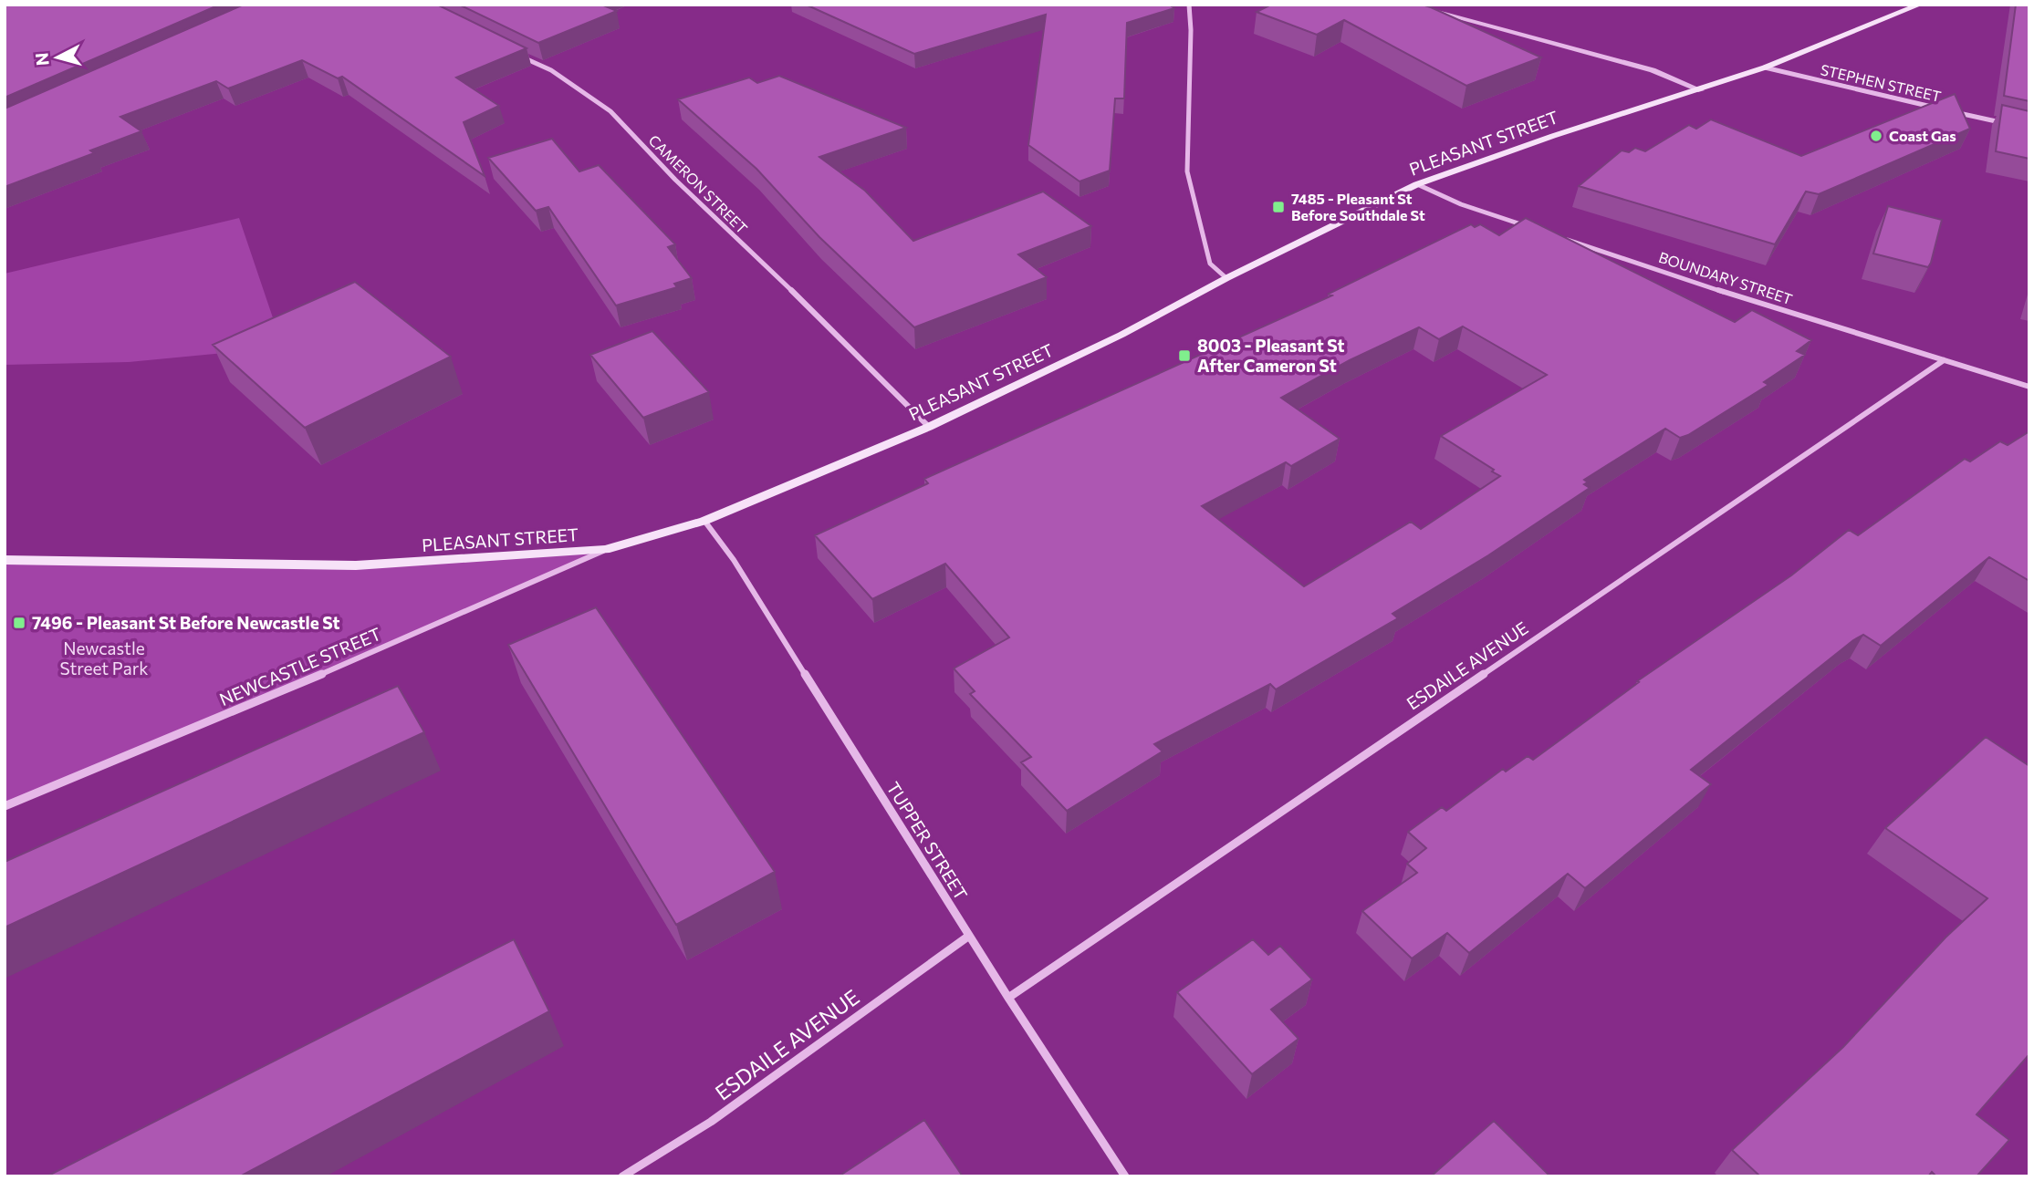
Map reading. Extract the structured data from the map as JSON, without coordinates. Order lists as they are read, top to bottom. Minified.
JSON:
{"streets":{"main road":["PLEASANT STREET"],"street":["STEPHEN STREET","CAMERON STREET","BOUNDARY STREET","ESDAILE AVENUE","NEWCASTLE STREET","TUPPER STREET"]},"crossings":[["STEPHEN STREET","PLEASANT STREET"],["PLEASANT STREET","CAMERON STREET"],["PLEASANT STREET","NEWCASTLE STREET"],["PLEASANT STREET","TUPPER STREET"],["BOUNDARY STREET","ESDAILE AVENUE"],["ESDAILE AVENUE","TUPPER STREET"]],"parks":["Newcastle Street Park"],"places":{"other":["Coast Gas"],"transit":["7485 - Pleasant St Before Southdale St","8003 - Pleasant St After Cameron St","7496 - Pleasant St Before Newcastle St"]},"north":"left"}
